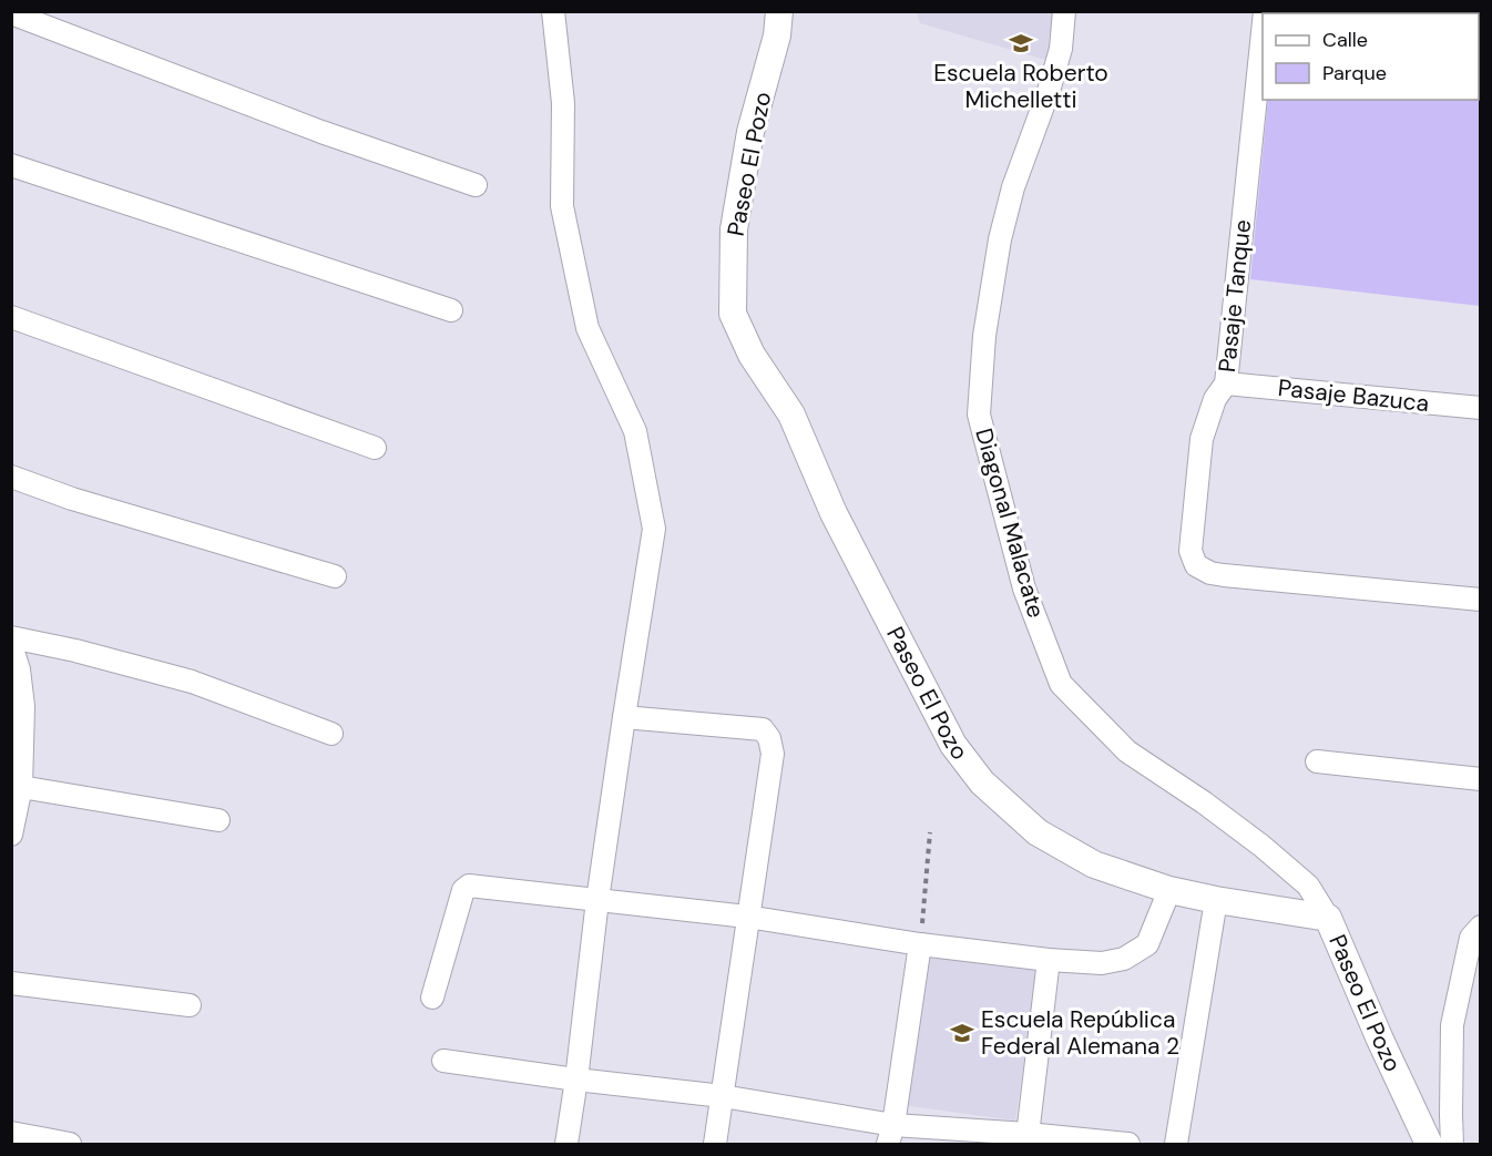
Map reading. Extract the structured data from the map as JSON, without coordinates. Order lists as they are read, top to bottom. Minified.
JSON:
{"streets":{"street":["Paseo El Pozo","Pasaje Tanque","Pasaje Bazuca","Diagonal Malacate"]},"crossings":[["Paseo El Pozo","Diagonal Malacate"],["Pasaje Tanque","Pasaje Bazuca"]],"places":{"school or university":["Escuela Roberto Michelletti","Escuela República Federal Alemana 2"]},"legend":["Calle","Parque"]}
